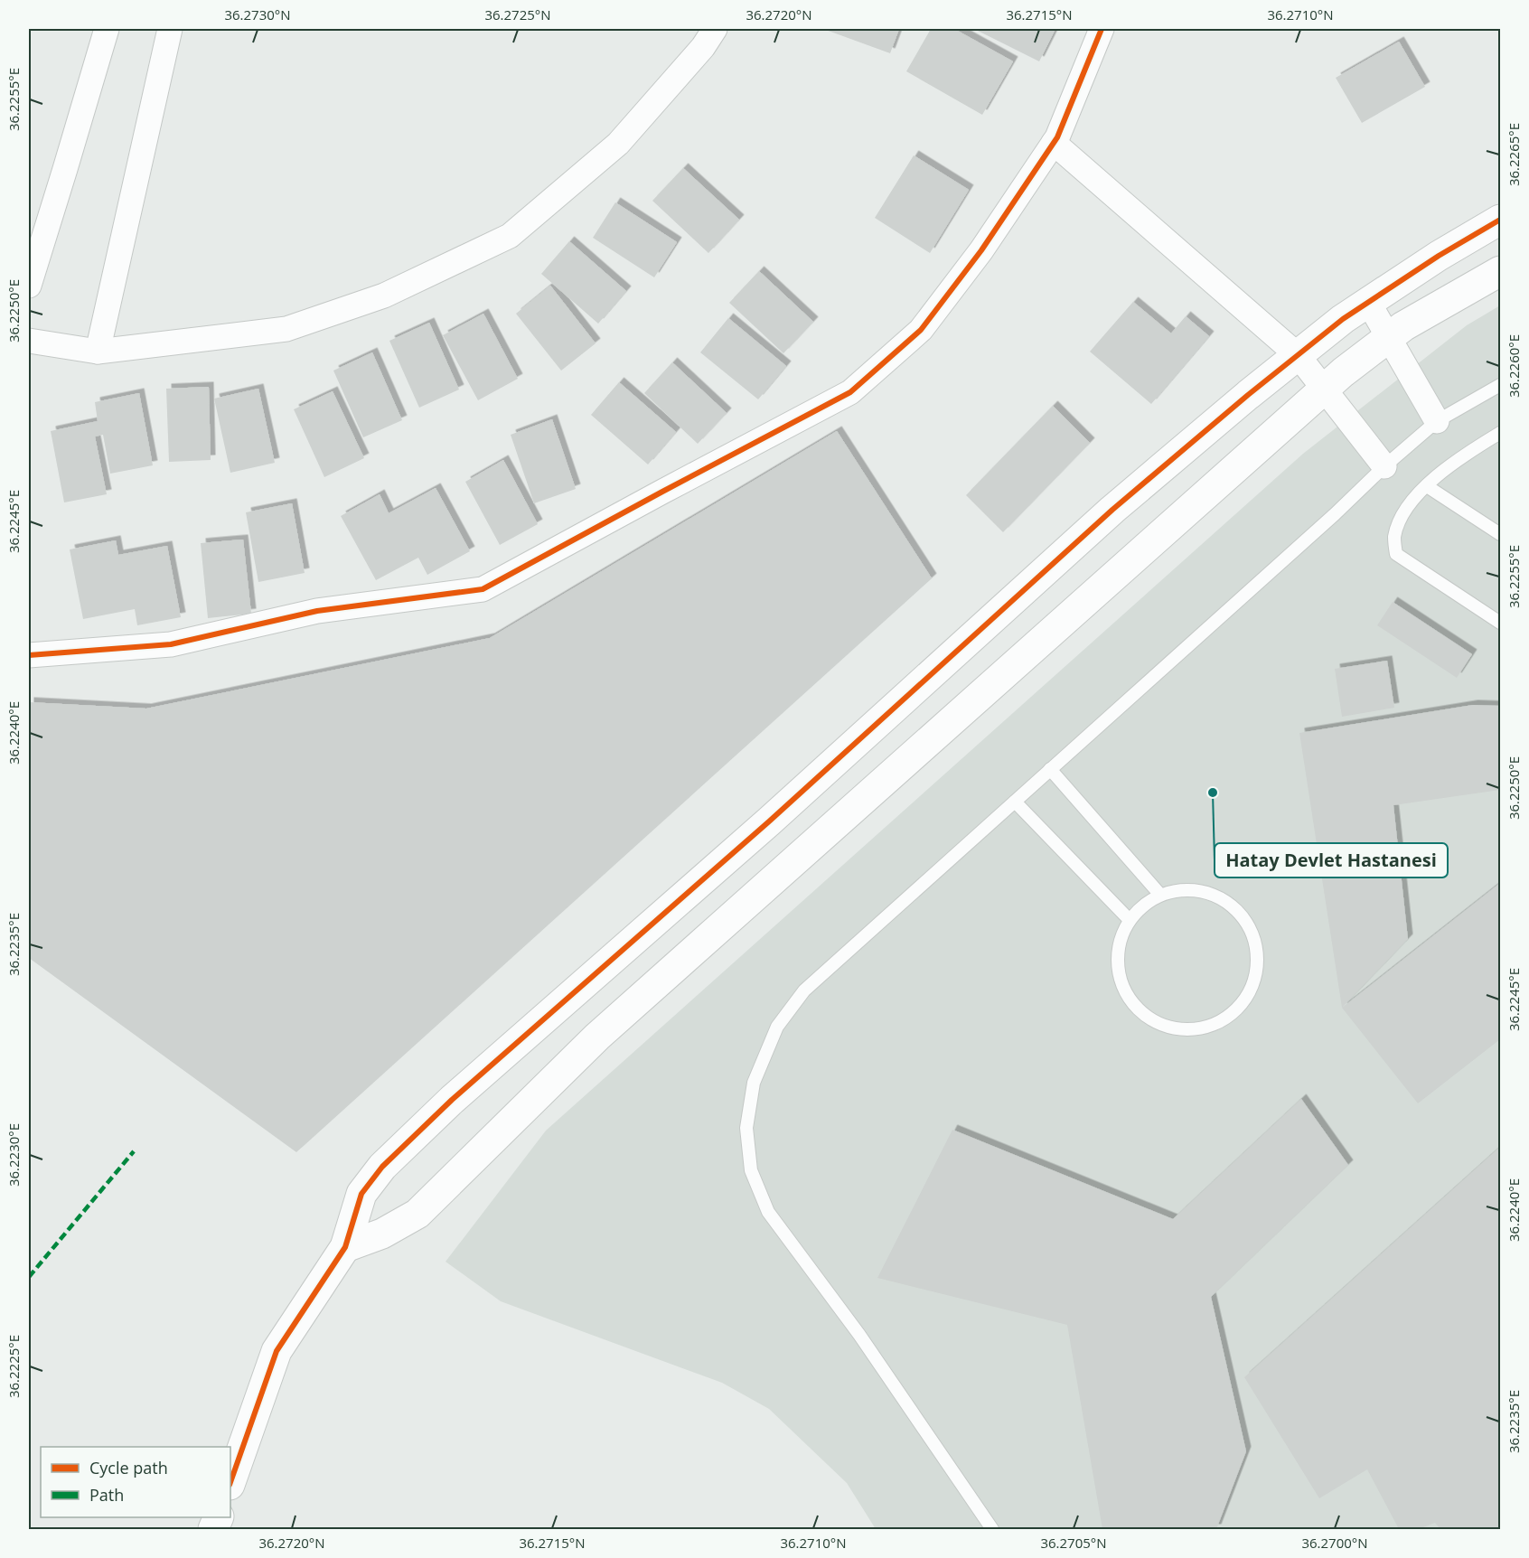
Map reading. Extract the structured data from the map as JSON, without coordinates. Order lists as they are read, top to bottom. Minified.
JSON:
{"places":["Hatay Devlet Hastanesi"],"legend":["Cycle path","Path"],"coordinates":["36.2730°N","36.2725°N","36.2720°N","36.2715°N","36.2710°N","36.2255°E","36.2265°E","36.2250°E","36.2260°E","36.2245°E","36.2240°E","36.2235°E","36.2230°E","36.2225°E","36.2705°N","36.2700°N"]}
